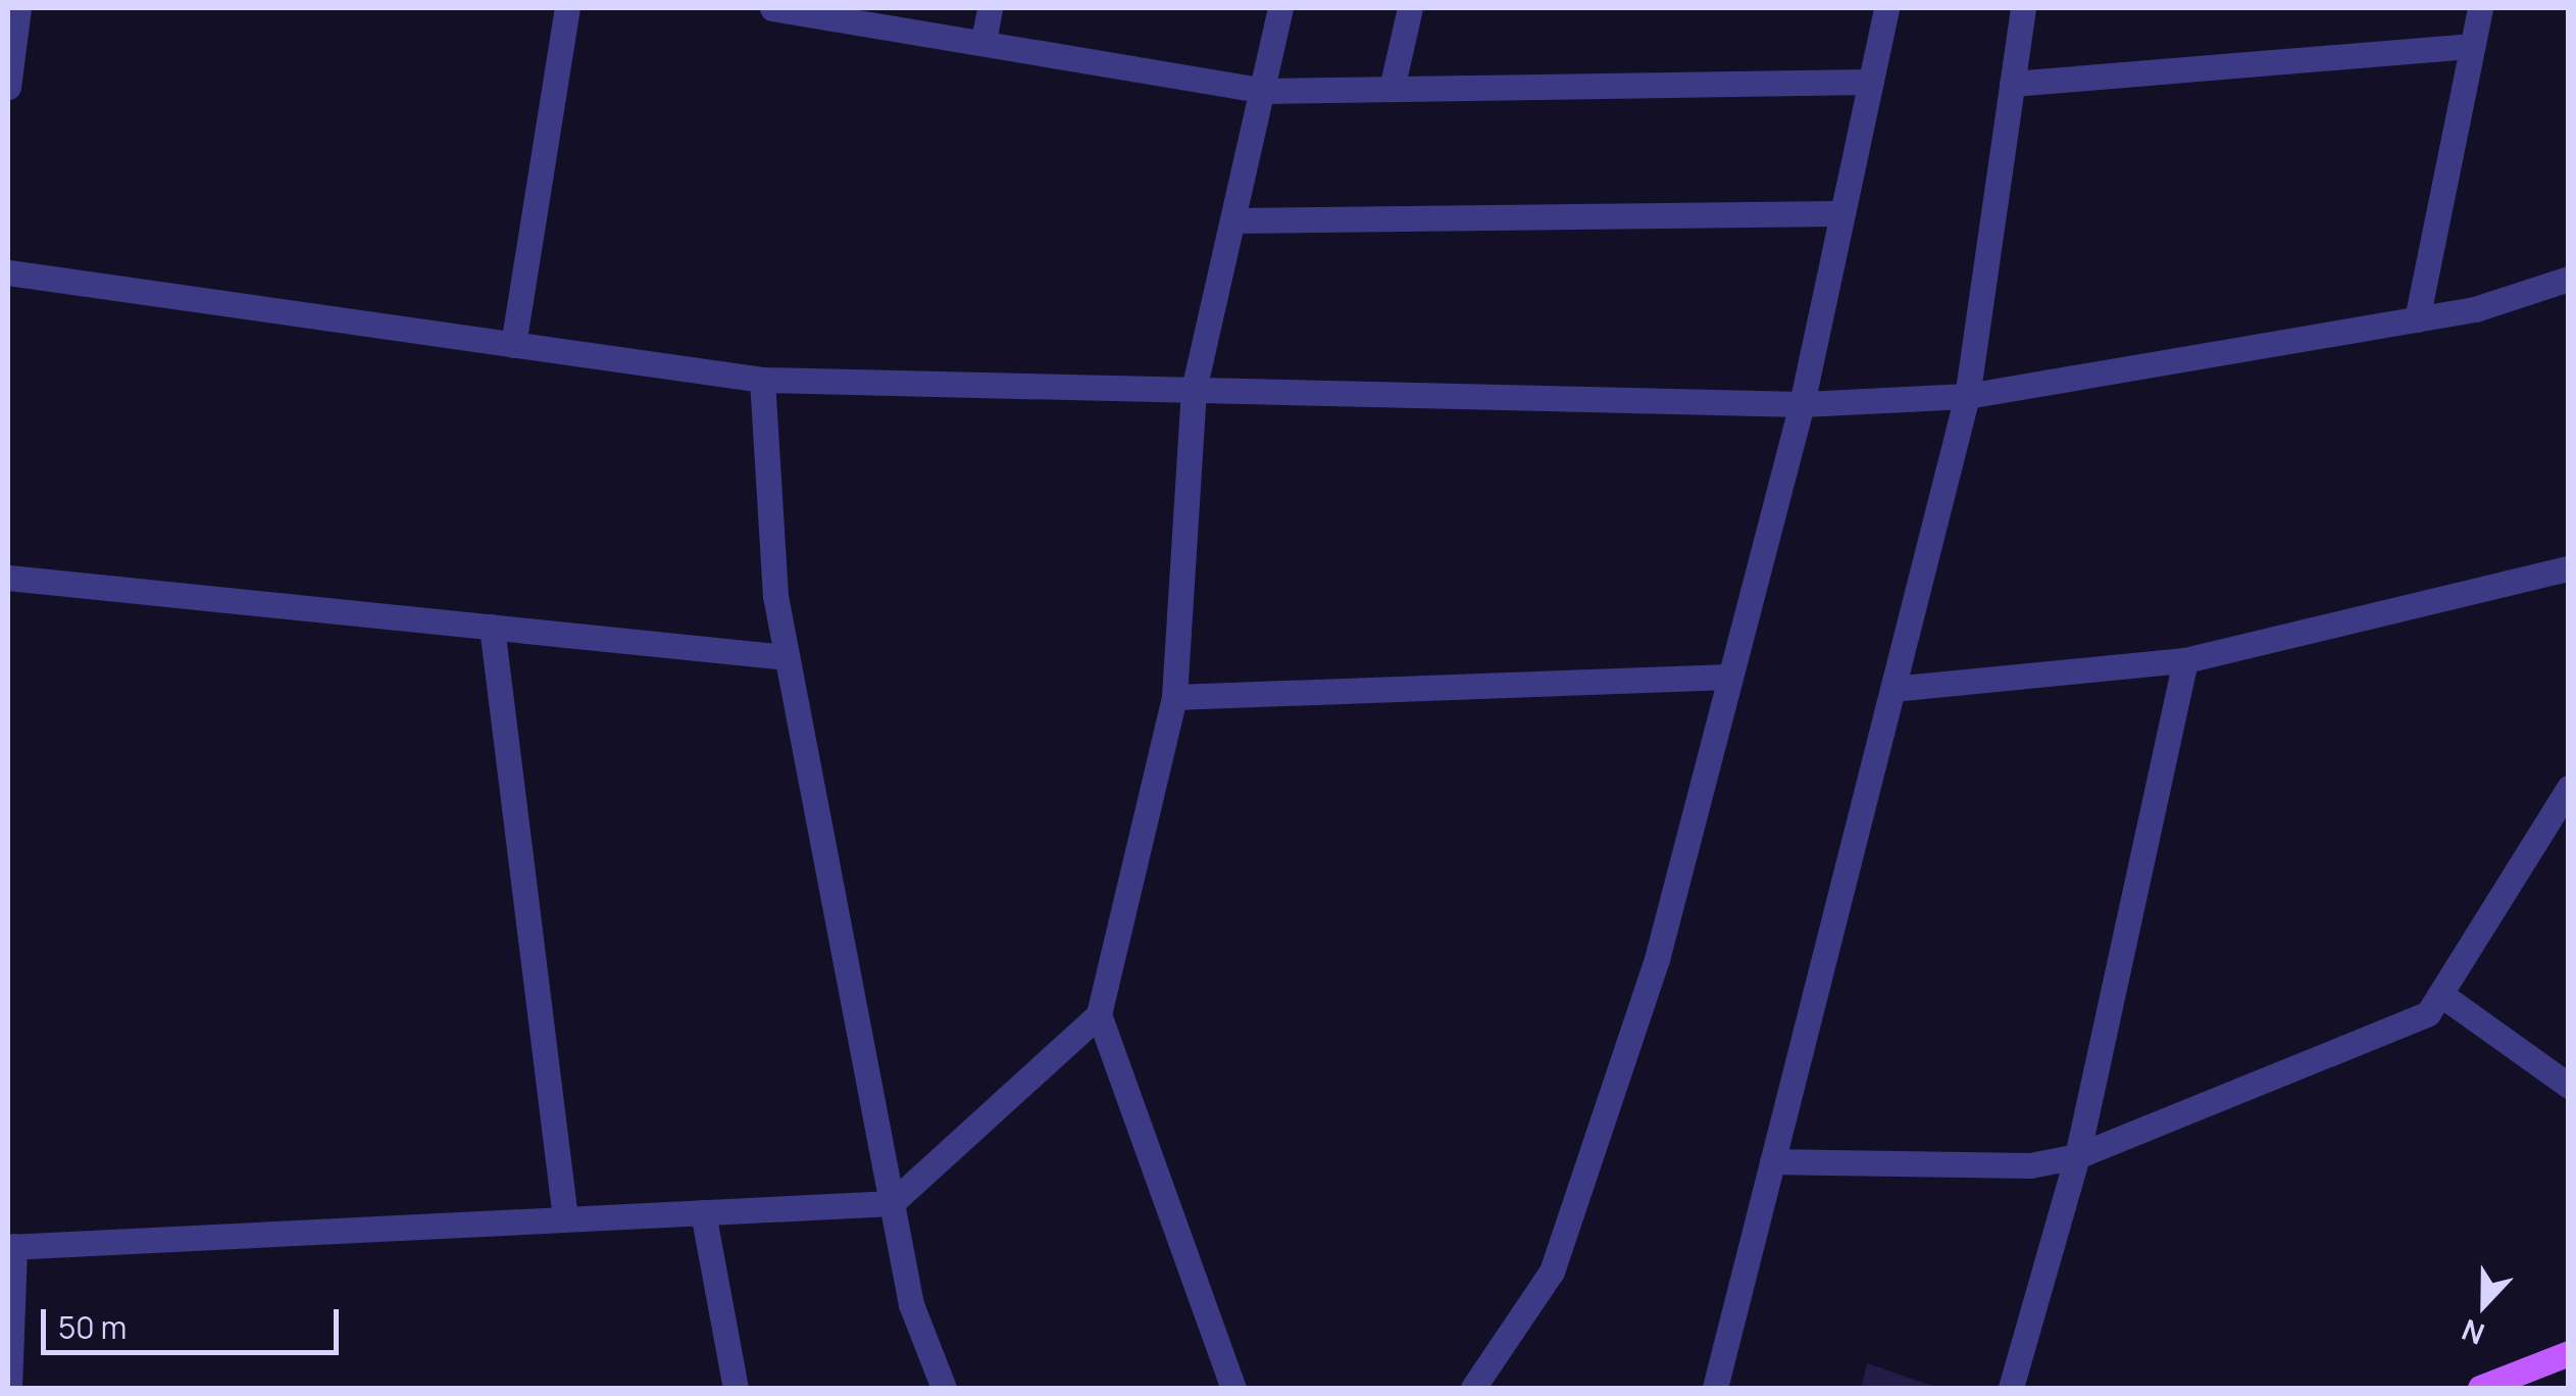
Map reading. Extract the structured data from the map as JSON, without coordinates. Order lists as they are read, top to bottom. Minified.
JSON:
{"scale_bar":"50 m","north":"bottom"}
